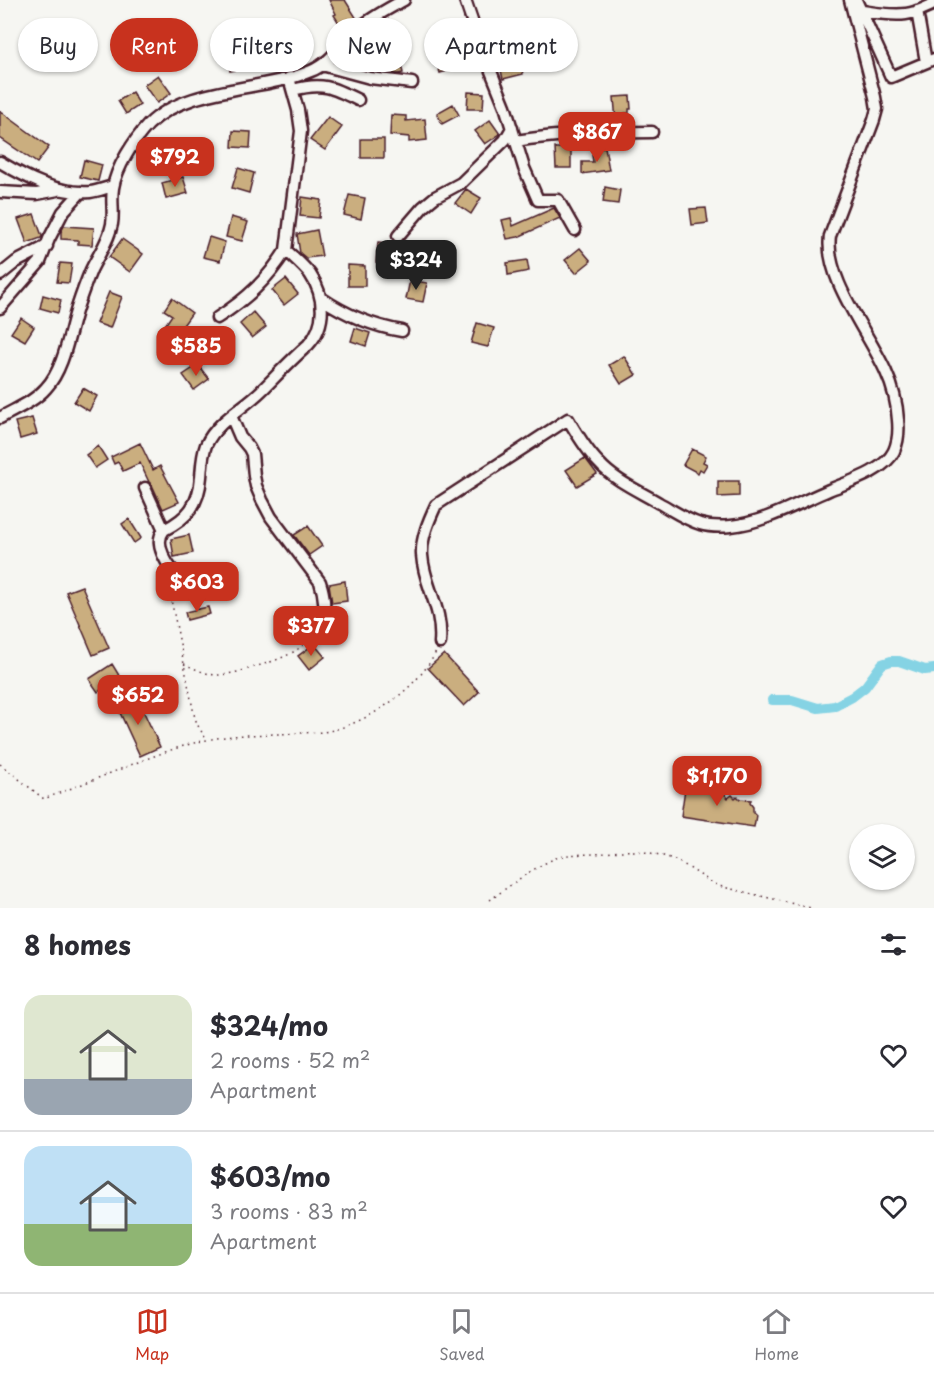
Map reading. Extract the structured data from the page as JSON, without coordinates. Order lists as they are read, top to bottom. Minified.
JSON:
{"page":{"chip":["Buy","Rent","Filters","New","Apartment"],"price":["$867","$792","$324","$585","$603","$377","$652","$1,170"],"heading":"8 homes","list":[{"name":"$324/mo","note":"2 rooms · 52 m² · Apartment"},{"name":"$603/mo","note":"3 rooms · 83 m² · Apartment"}],"tabs":["Map","Saved","Home"]}}
